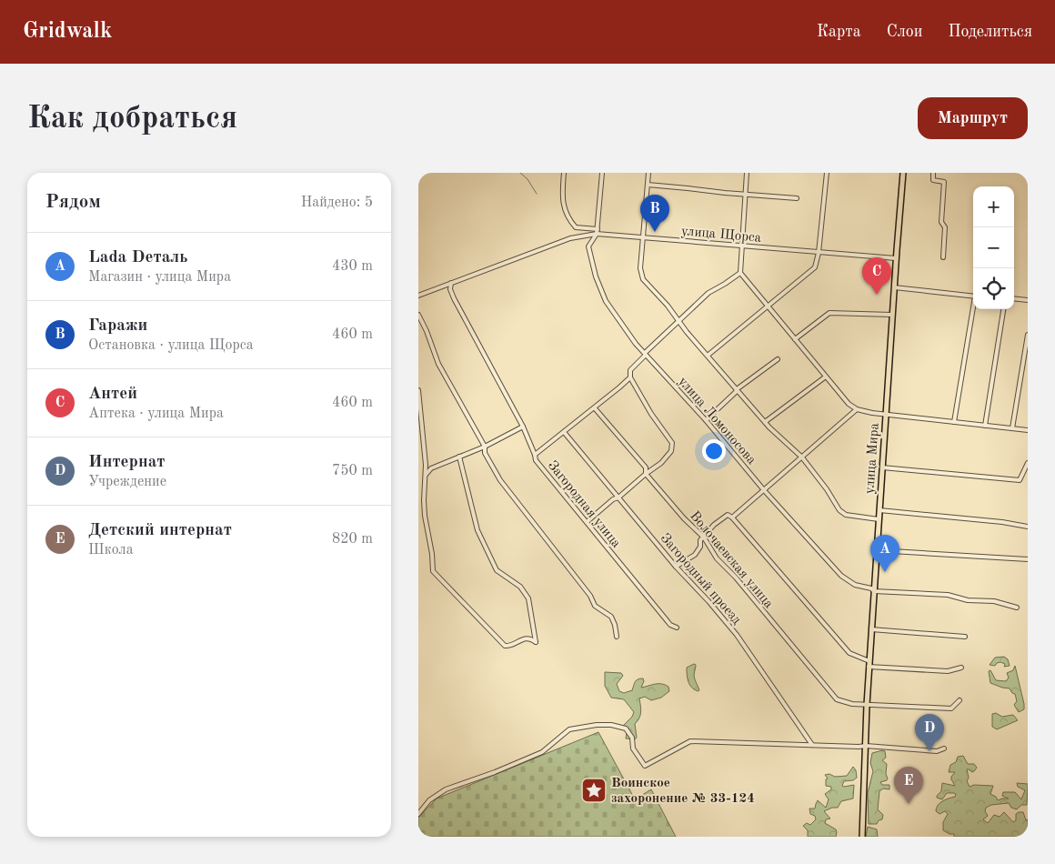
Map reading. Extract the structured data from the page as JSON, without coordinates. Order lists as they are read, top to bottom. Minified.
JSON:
{"streets":{"main road":["улица Мира"],"street":["улица Щорса","улица Ломоносова","Загородная улица","Волочаевская улица","Загородный проезд"]},"crossings":[["улица Щорса","улица Ломоносова"],["улица Щорса","улица Мира"],["улица Щорса","Загородная улица"],["улица Ломоносова","улица Мира"],["улица Мира","Волочаевская улица"]],"places":{"place":["Воинское захоронение № 33-124"]},"page":{"header":"Gridwalk","nav":["Карта","Слои","Поделиться"],"buttons":"Маршрут","title":"Как добраться","heading":["Рядом","Найдено: 5"],"map_buttons":["+","−"],"pins":["B","C","A","D","E"],"list":[{"mark":"A","name":"Lada Dеталь","note":"Магазин · улица Мира","value":"430 m"},{"mark":"B","name":"Гаражи","note":"Остановка · улица Щорса","value":"460 m"},{"mark":"C","name":"Антей","note":"Аптека · улица Мира","value":"460 m"},{"mark":"D","name":"Интернат","note":"Учреждение","value":"750 m"},{"mark":"E","name":"Детский интернат","note":"Школа","value":"820 m"}]}}
